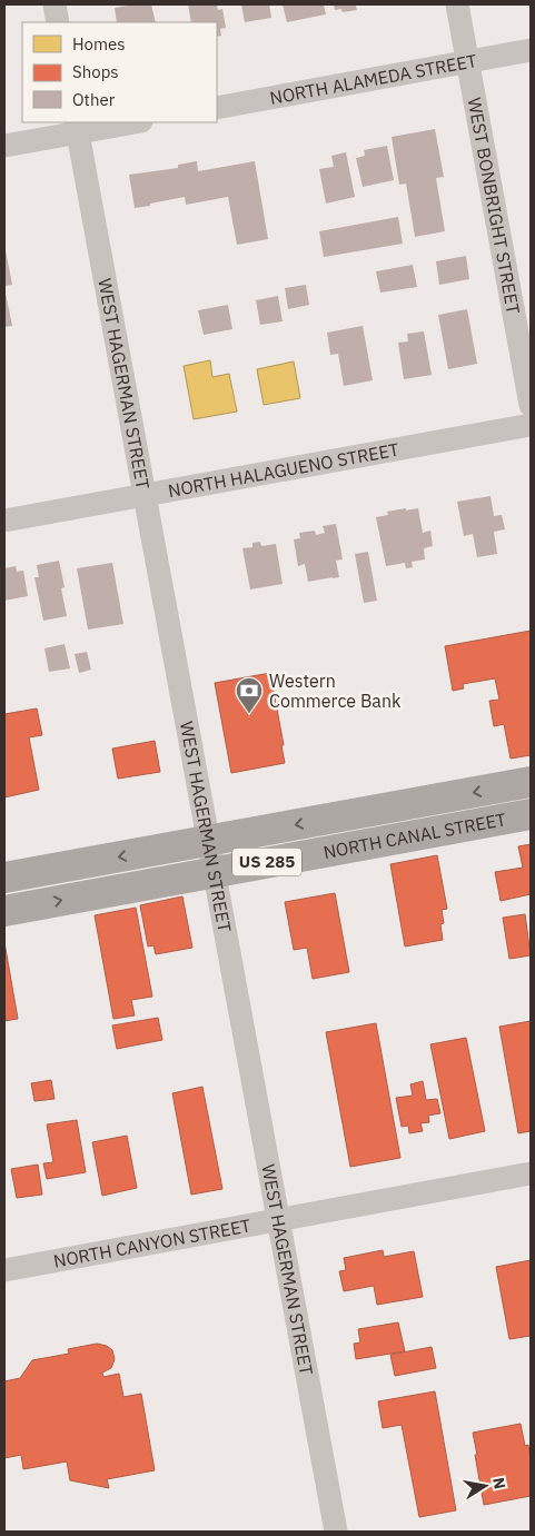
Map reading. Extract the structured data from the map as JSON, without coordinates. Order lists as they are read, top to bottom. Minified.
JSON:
{"streets":{"highway":["NORTH CANAL STREET","US 285"],"street":["NORTH ALAMEDA STREET","WEST BONBRIGHT STREET","WEST HAGERMAN STREET","NORTH HALAGUENO STREET","NORTH CANYON STREET"]},"crossings":[["NORTH ALAMEDA STREET","WEST BONBRIGHT STREET"],["WEST HAGERMAN STREET","NORTH HALAGUENO STREET"],["WEST HAGERMAN STREET","NORTH CANAL STREET"],["WEST HAGERMAN STREET","NORTH CANYON STREET"]],"places":{"bank":["Western Commerce Bank"]},"legend":["Homes","Shops","Other"],"north":"right"}
